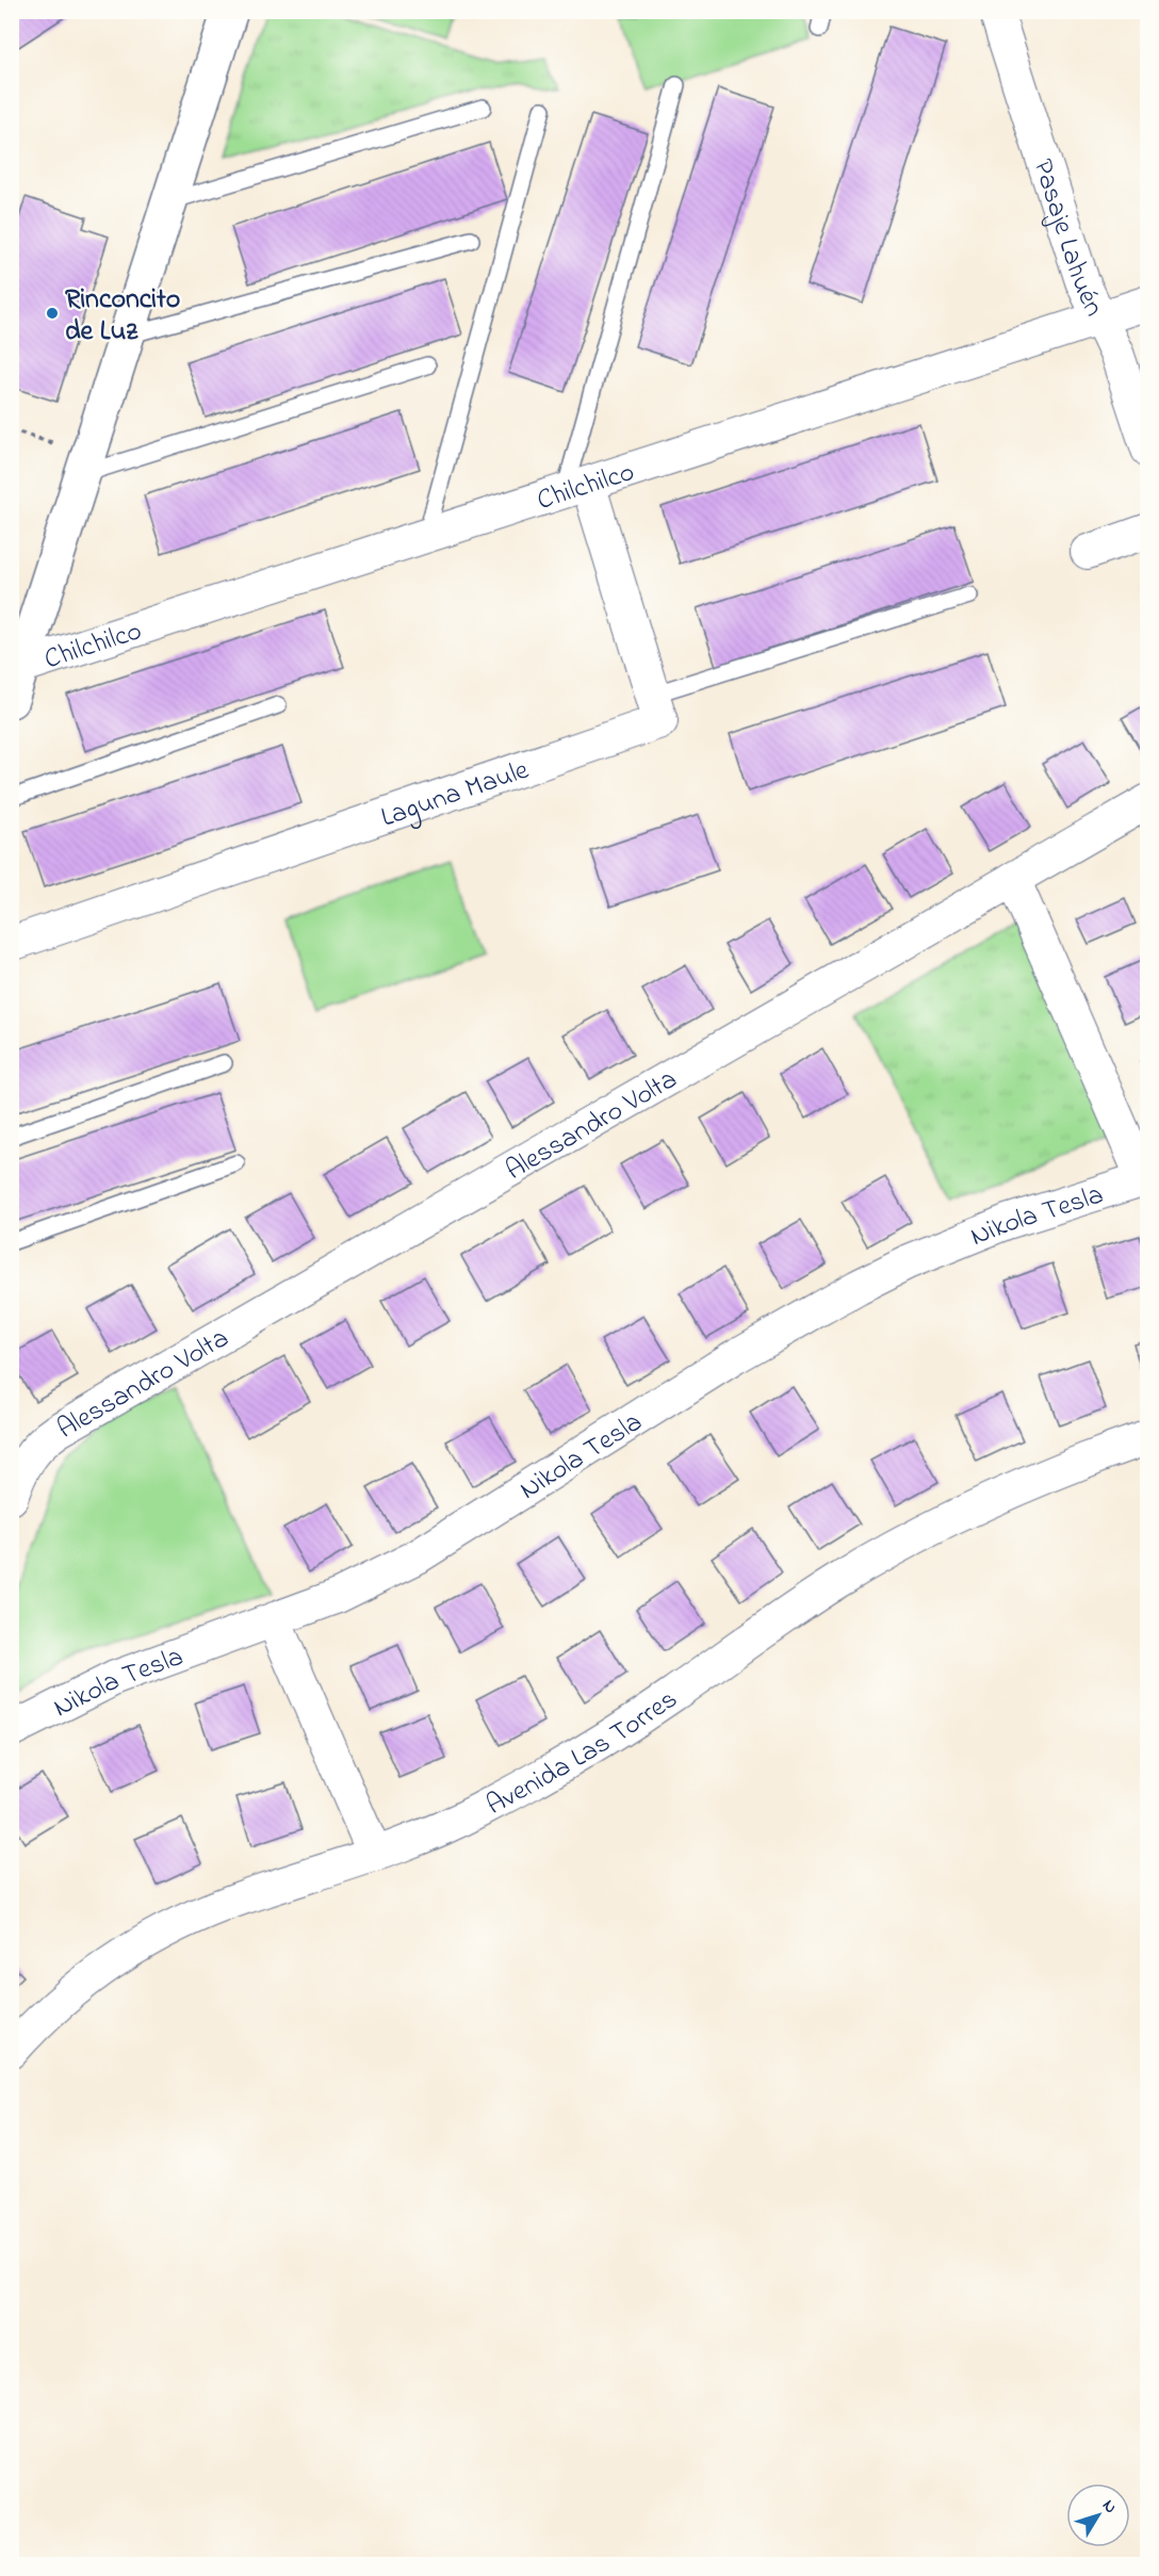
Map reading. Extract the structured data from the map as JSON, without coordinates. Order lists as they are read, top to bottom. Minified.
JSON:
{"streets":{"street":["Pasaje Lahuén","Chilchilco","Laguna Maule","Alessandro Volta","Nikola Tesla","Avenida Las Torres"]},"crossings":[["Pasaje Lahuén","Chilchilco"],["Chilchilco","Laguna Maule"]],"places":["Rinconcito de Luz"],"north":"top right"}
